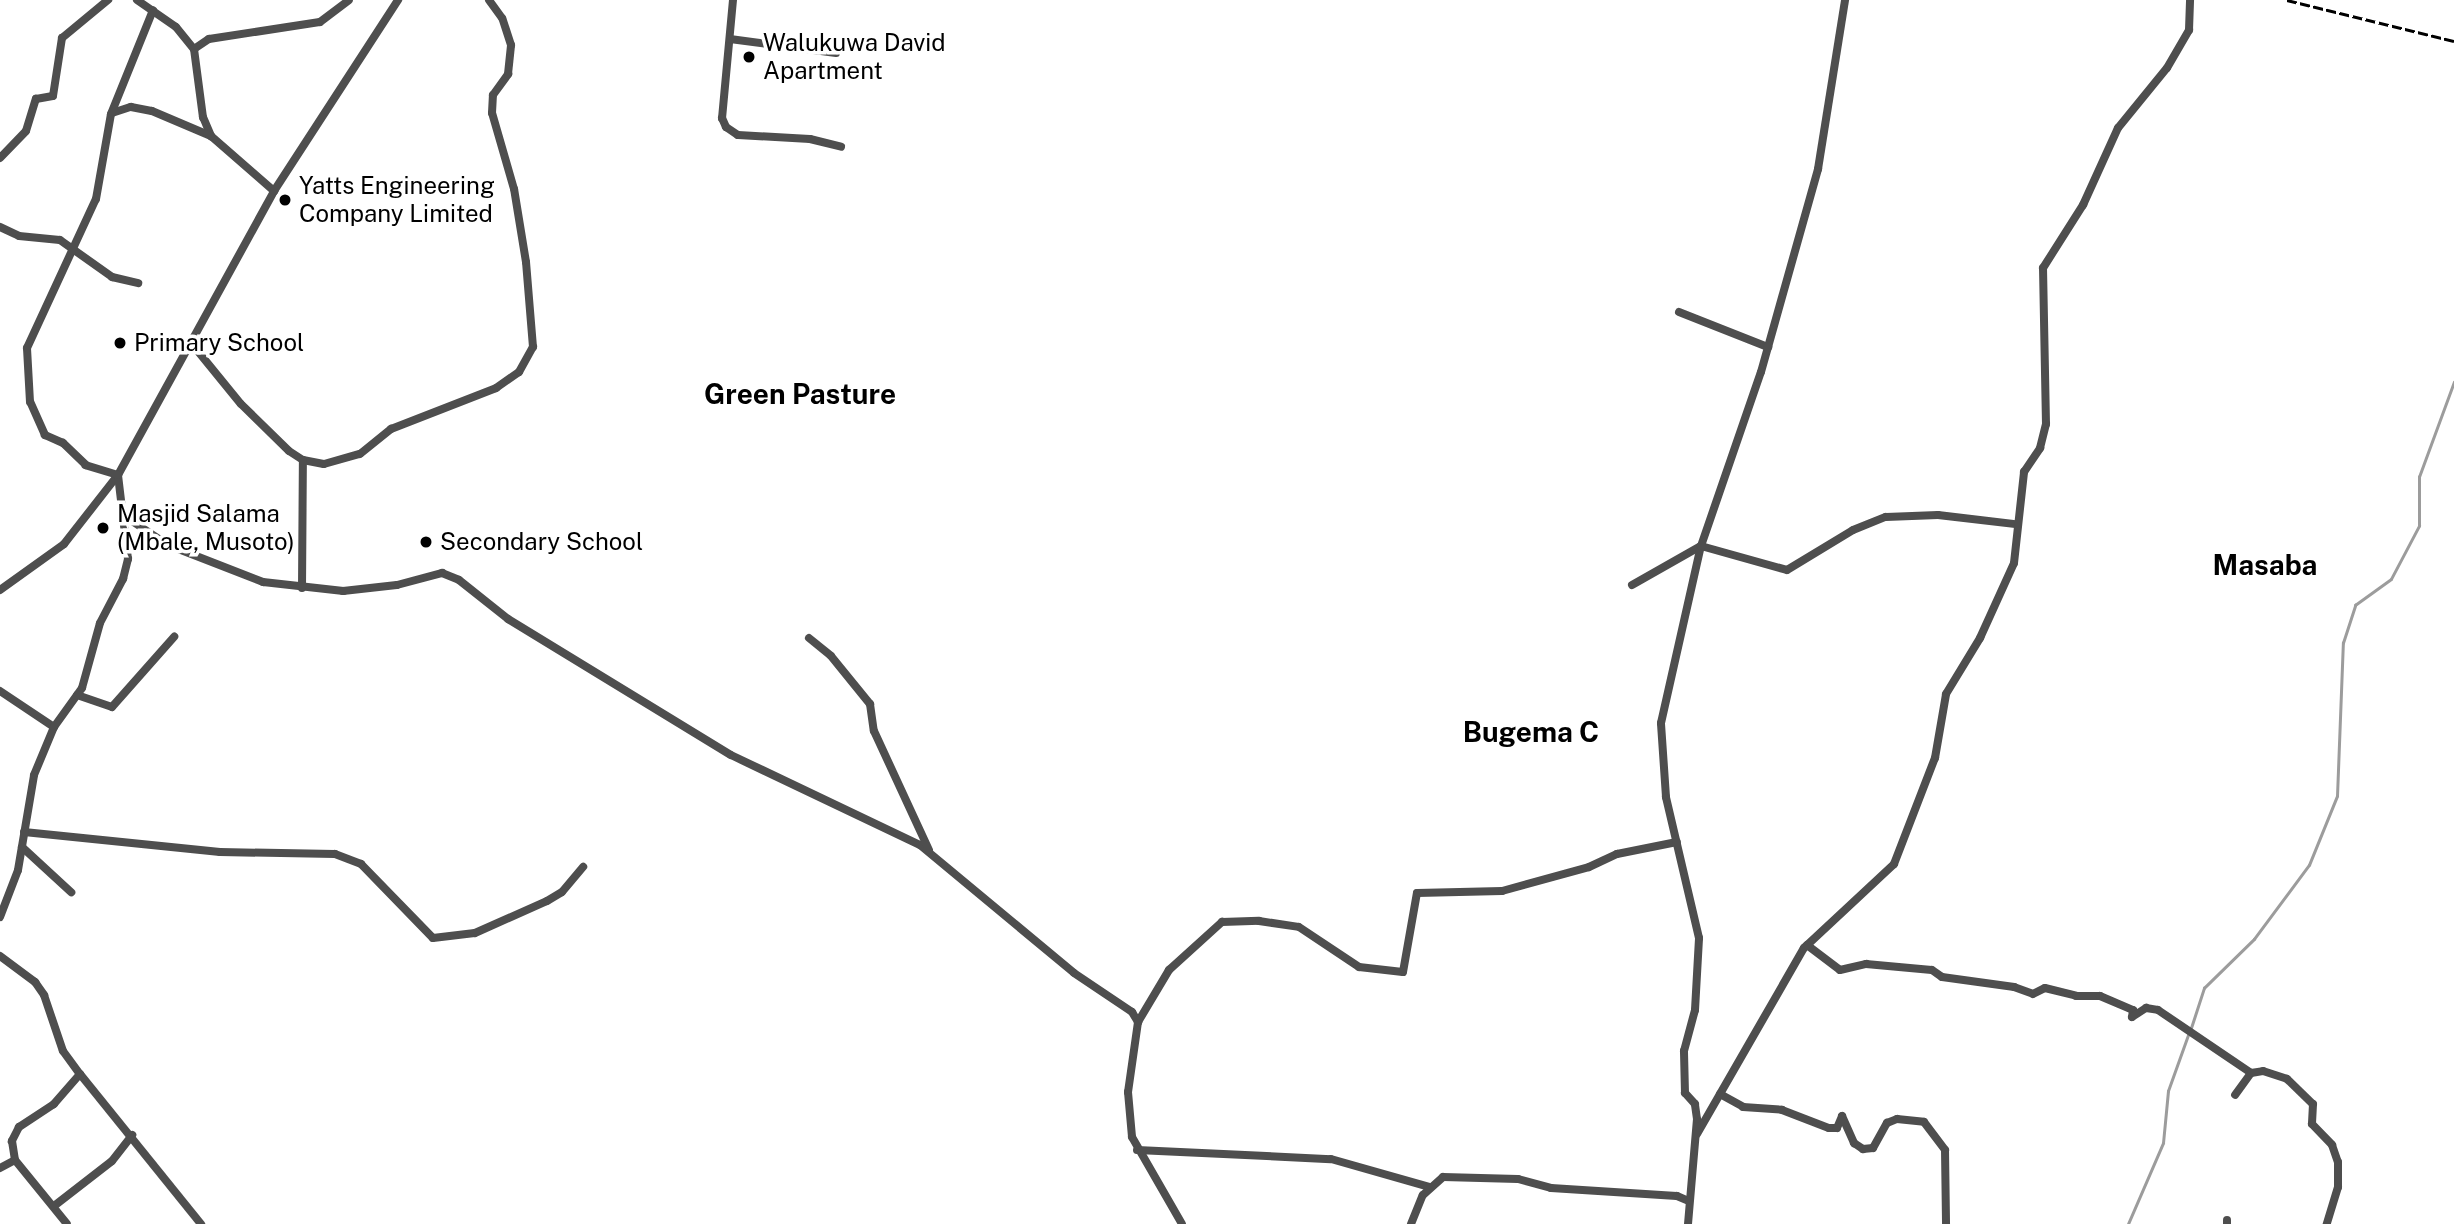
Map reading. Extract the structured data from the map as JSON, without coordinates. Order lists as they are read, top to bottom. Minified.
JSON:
{"districts":["Green Pasture","Masaba","Bugema C"],"places":["Walukuwa David Apartment","Yatts Engineering Company Limited","Primary School","Masjid Salama (Mbale, Musoto)","Secondary School"]}
